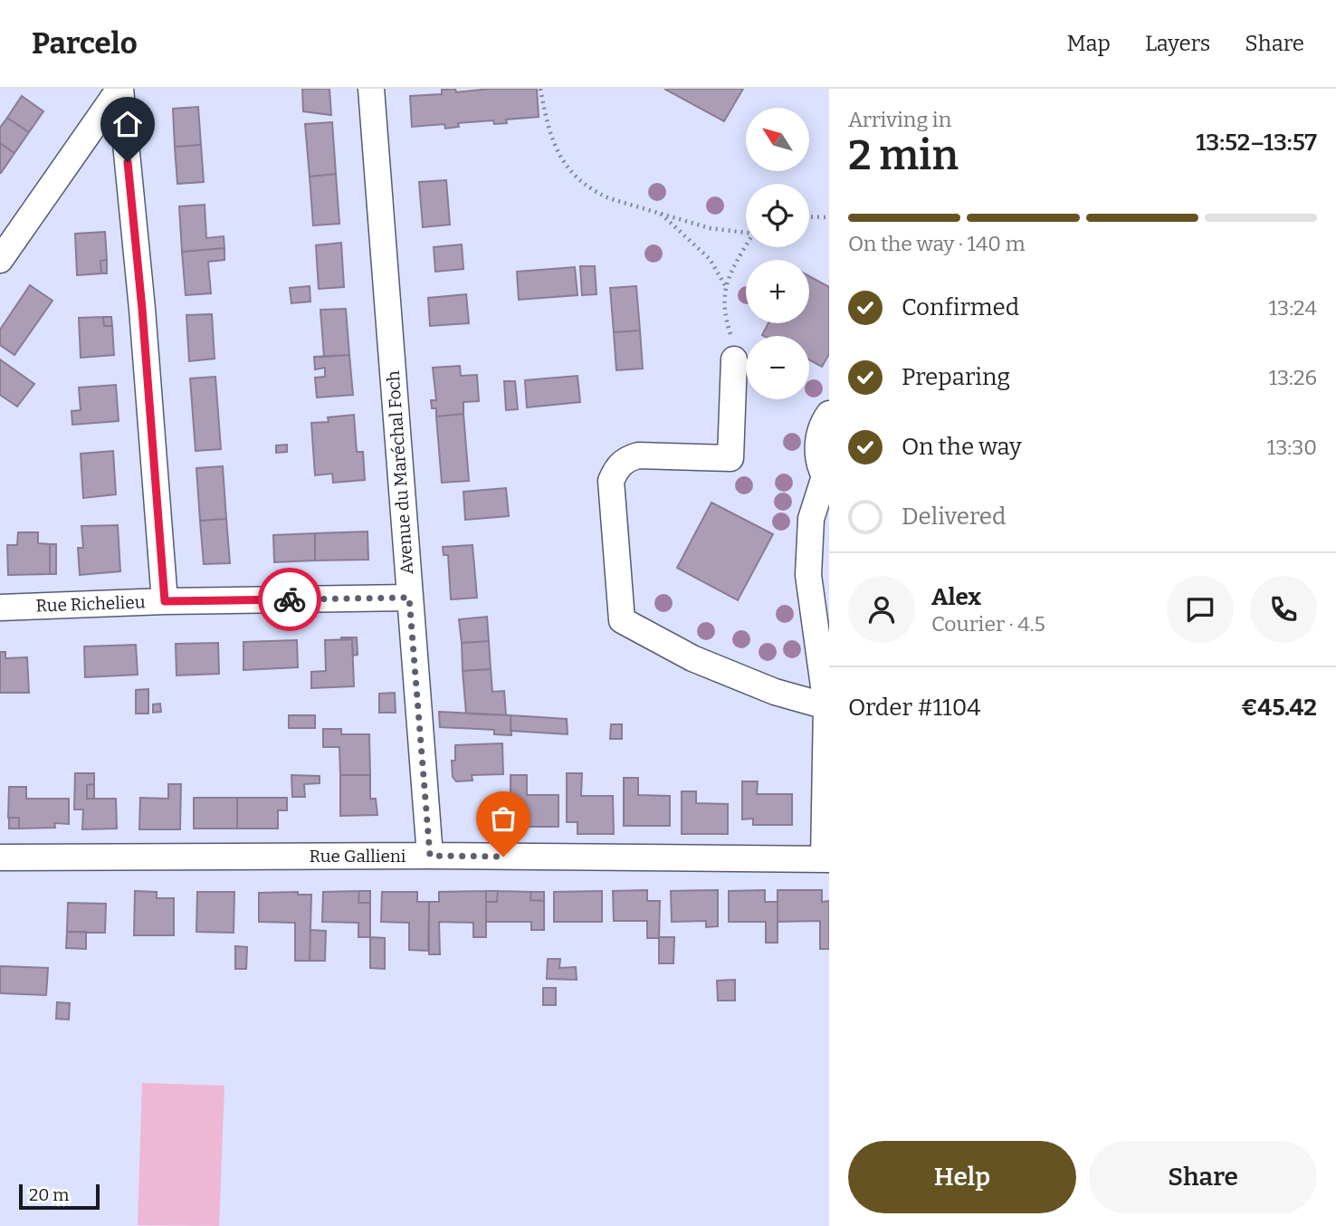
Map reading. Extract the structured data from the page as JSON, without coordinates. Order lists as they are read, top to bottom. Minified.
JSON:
{"streets":{"street":["Avenue du Maréchal Foch","Rue Richelieu","Rue Gallieni"]},"crossings":[["Avenue du Maréchal Foch","Rue Richelieu"],["Avenue du Maréchal Foch","Rue Gallieni"]],"scale_bar":"20 m","north":"top left","page":{"header":"Parcelo","nav":["Map","Layers","Share"],"heading":["2 min","Arriving in","13:52–13:57"],"panel":["Alex","Courier · 4.5","Order #1104","€45.42"],"map_buttons":["+","−"],"bar":"On the way · 140 m","list":[["Confirmed","13:24"],["Preparing","13:26"],["On the way","13:30"],"Delivered"],"buttons":["Help","Share"],"scale":"20 m"}}
